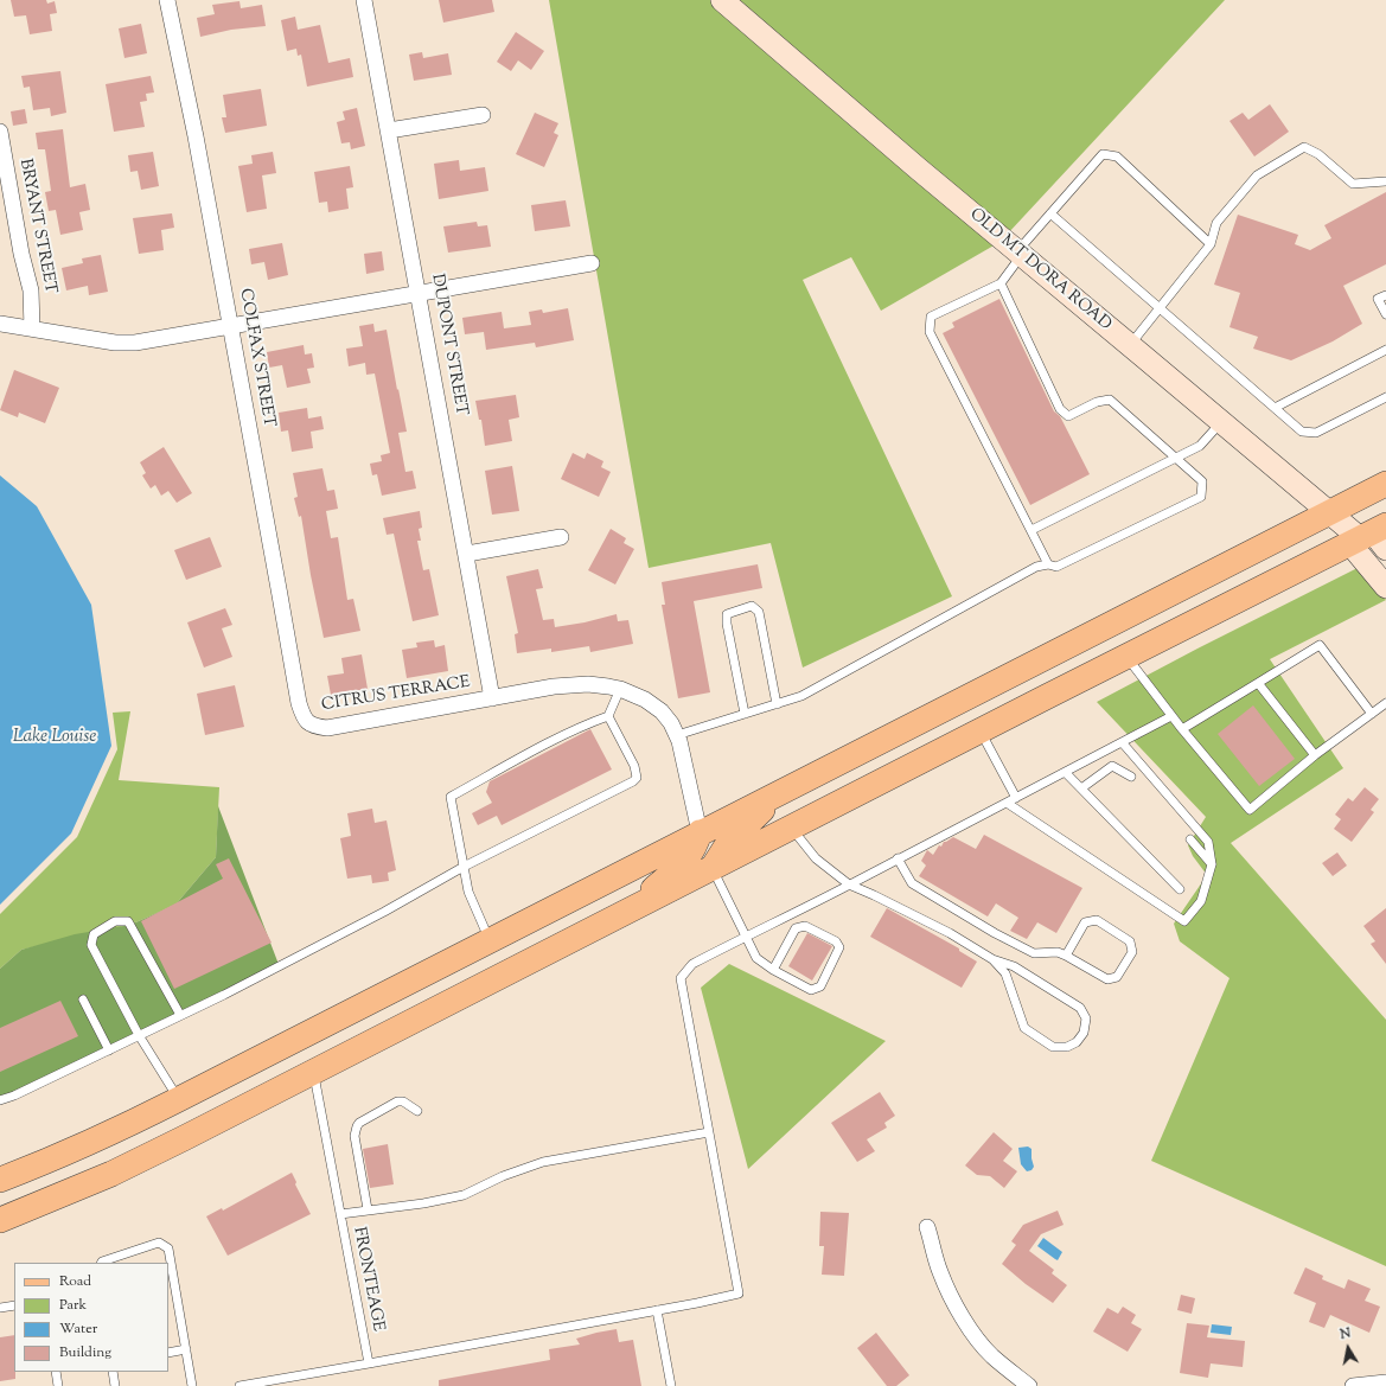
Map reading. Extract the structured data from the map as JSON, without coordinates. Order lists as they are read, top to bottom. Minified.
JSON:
{"streets":{"street":["BRYANT STREET","OLD MT DORA ROAD","DUPONT STREET","COLFAX STREET","CITRUS TERRACE"],"lane":["FRONTEAGE"]},"crossings":[["DUPONT STREET","CITRUS TERRACE"],["COLFAX STREET","CITRUS TERRACE"]],"water":["Lake Louise"],"legend":["Road","Park","Water","Building"],"north":"top"}
